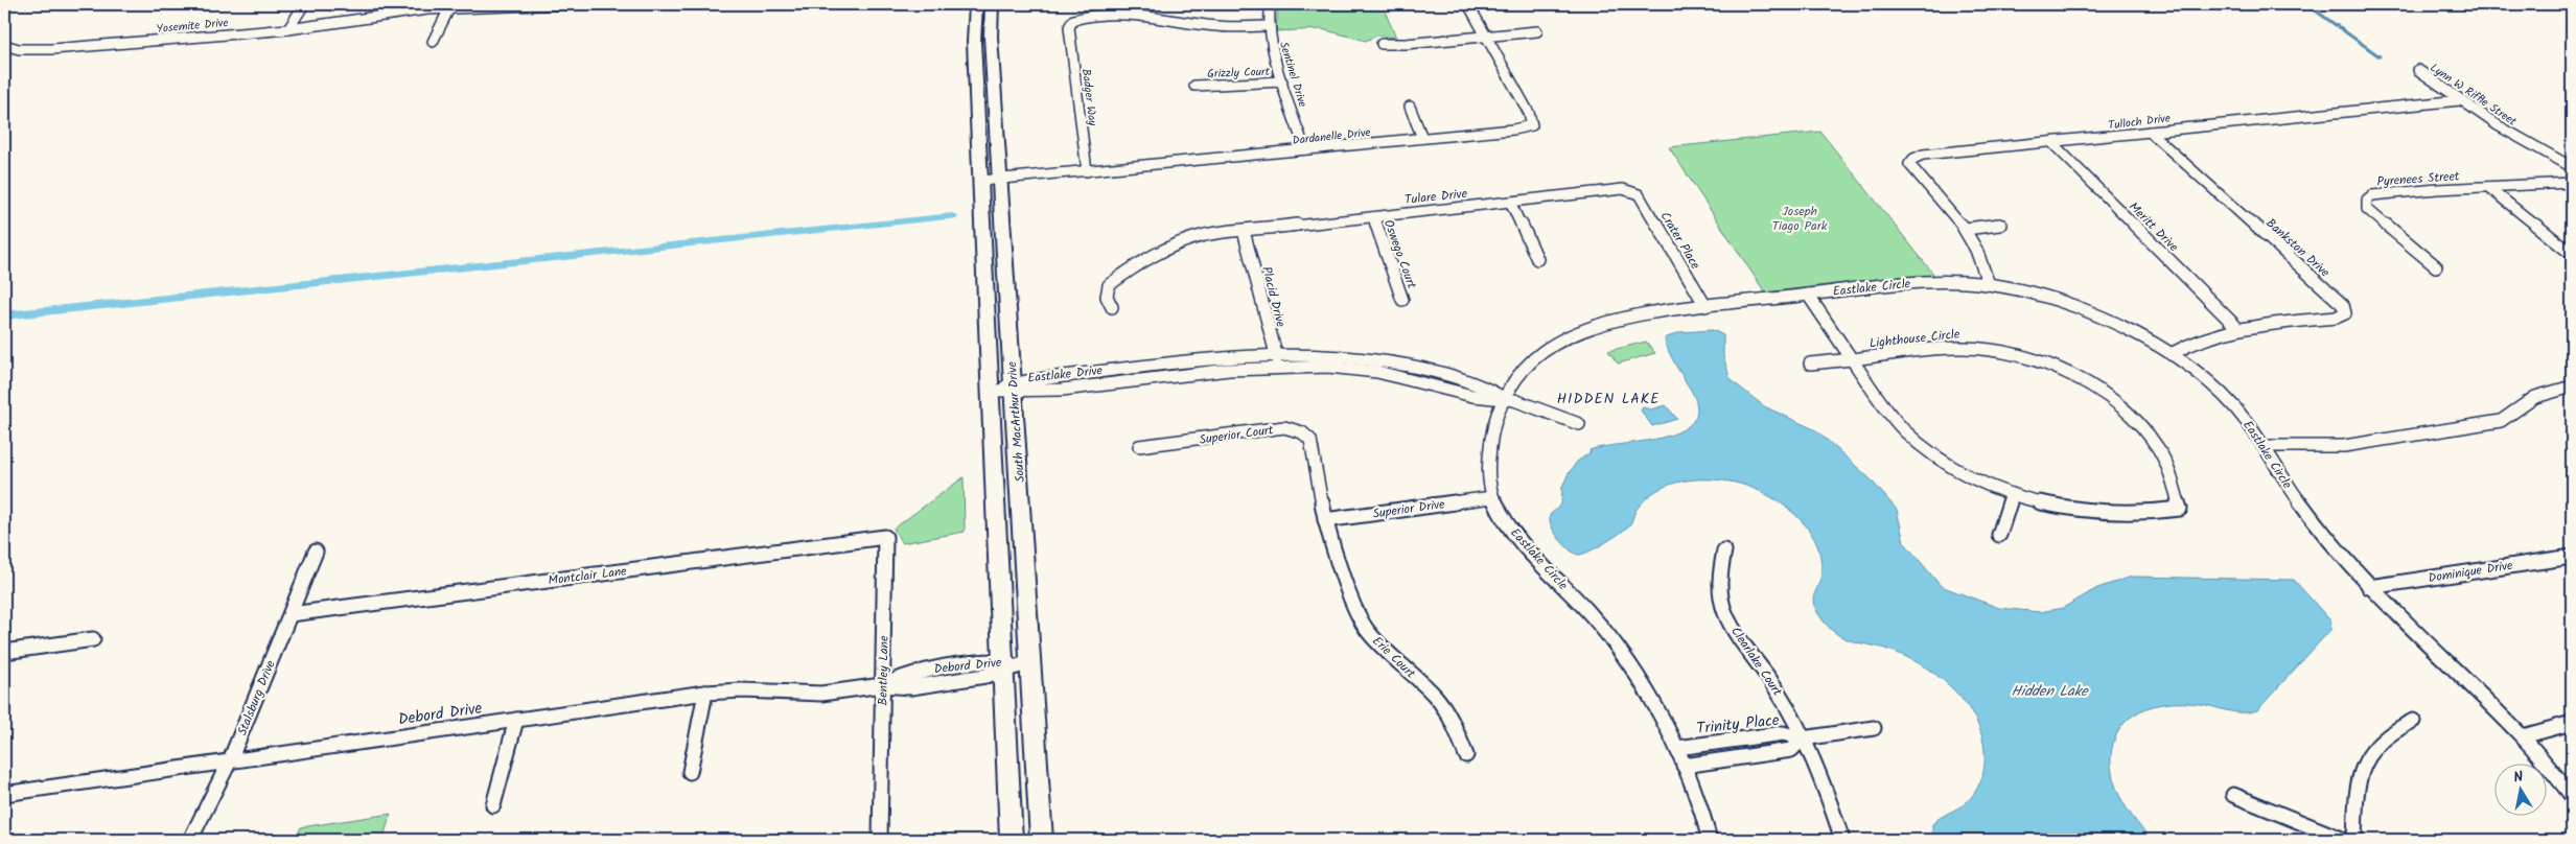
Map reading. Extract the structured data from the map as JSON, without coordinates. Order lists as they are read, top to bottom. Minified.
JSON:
{"streets":{"main road":["South MacArthur Drive"],"street":["Yosemite Drive","Grizzly Court","Sentinel Drive","Lynn W Riffle Street","Badger Way","Tulloch Drive","Dardanelle Drive","Pyrenees Street","Tulare Drive","Meritt Drive","Crater Place","Bankston Drive","Oswego Court","Eastlake Circle","Placid Drive","Lighthouse Circle","Eastlake Drive","Superior Court","Superior Drive","Dominique Drive","Montclair Lane","Erie Court","Clearlake Court","Debord Drive","Bentley Lane","Stalsburg Drive","Trinity Place"]},"crossings":[["Grizzly Court","Sentinel Drive"],["Sentinel Drive","Badger Way"],["Sentinel Drive","Dardanelle Drive"],["Lynn W Riffle Street","Tulloch Drive"],["Badger Way","Dardanelle Drive"],["Tulloch Drive","Meritt Drive"],["Tulloch Drive","Bankston Drive"],["Dardanelle Drive","South MacArthur Drive"],["Tulare Drive","Crater Place"],["Tulare Drive","Oswego Court"],["Tulare Drive","Placid Drive"],["Meritt Drive","Bankston Drive"],["Crater Place","Eastlake Circle"],["Eastlake Circle","Eastlake Drive"],["Eastlake Circle","Superior Drive"],["Eastlake Circle","Dominique Drive"],["Eastlake Circle","Trinity Place"],["Placid Drive","Eastlake Drive"],["Eastlake Drive","South MacArthur Drive"],["South MacArthur Drive","Debord Drive"],["Superior Court","Superior Drive"],["Superior Court","Erie Court"],["Superior Drive","Erie Court"],["Montclair Lane","Bentley Lane"],["Montclair Lane","Stalsburg Drive"],["Clearlake Court","Trinity Place"],["Debord Drive","Bentley Lane"],["Debord Drive","Stalsburg Drive"]],"districts":["HIDDEN LAKE"],"water":["Hidden Lake"],"parks":["Joseph Tiago Park"],"north":"top"}
